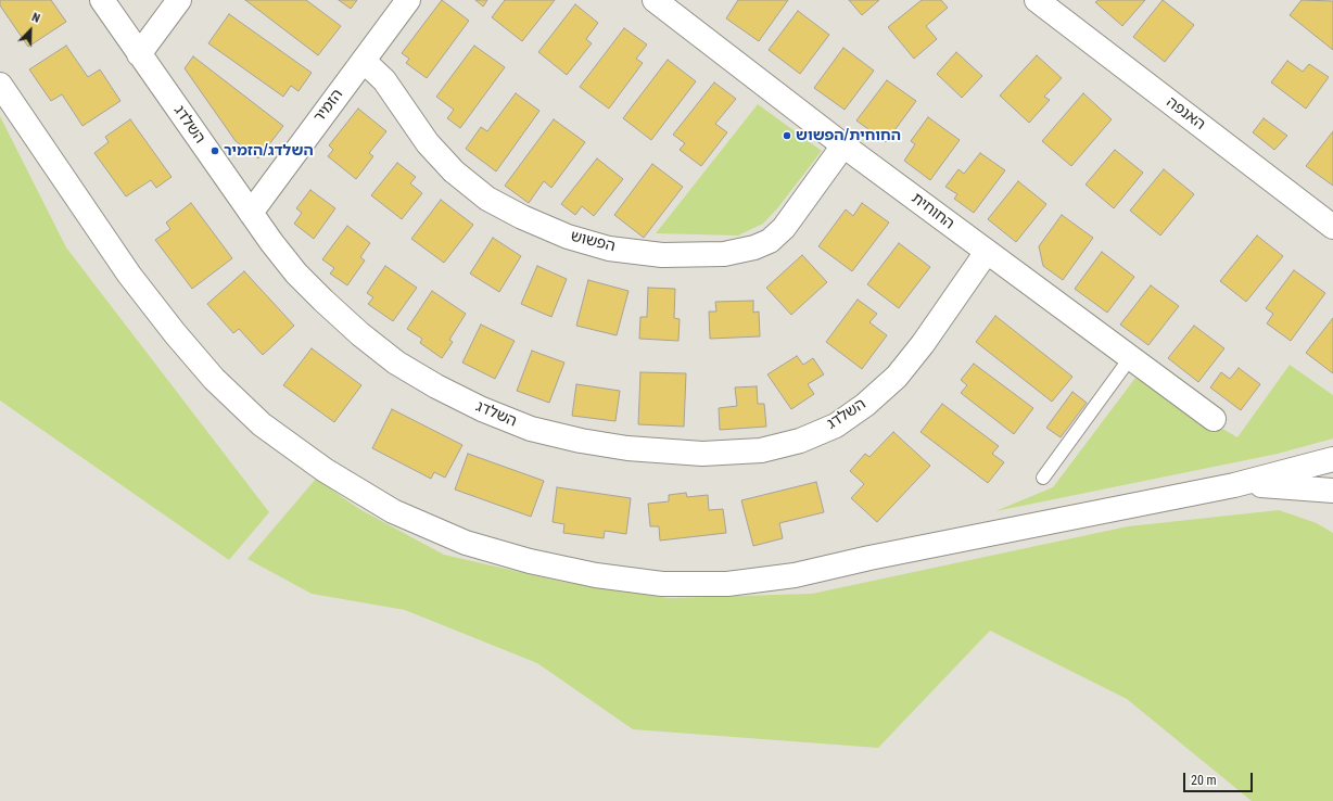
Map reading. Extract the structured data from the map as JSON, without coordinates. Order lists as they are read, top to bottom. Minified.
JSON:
{"streets":{"street":["הזמיר","האנפה","השלדג","החוחית","הפשוש"]},"crossings":[["הזמיר","השלדג"],["הזמיר","הפשוש"],["השלדג","החוחית"],["החוחית","הפשוש"]],"places":["החוחית/הפשוש","השלדג/הזמיר"],"scale_bar":"20 m","north":"top right"}
